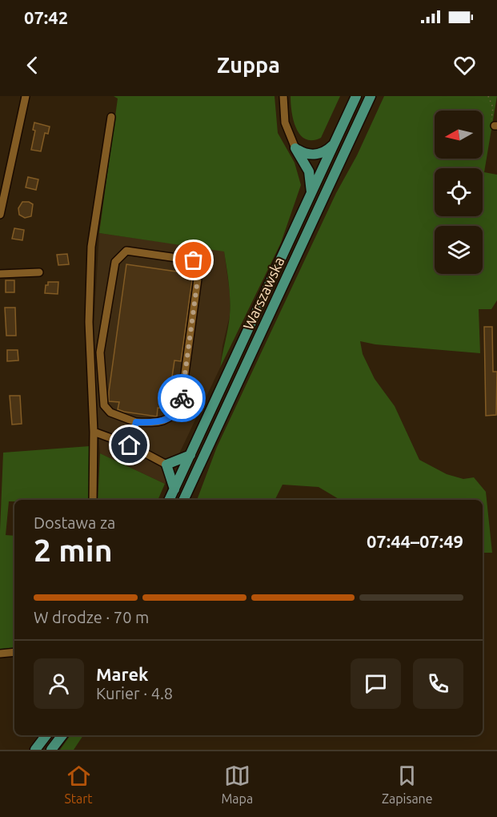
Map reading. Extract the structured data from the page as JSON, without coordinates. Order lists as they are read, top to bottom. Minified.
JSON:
{"streets":{"main road":["Warszawska"]},"north":"left","page":{"status":"07:42","header":"Zuppa","heading":["2 min","Dostawa za","07:44–07:49"],"panel":["Marek","Kurier · 4.8"],"bar":"W drodze · 70 m","tabs":["Start","Mapa","Zapisane"]}}
